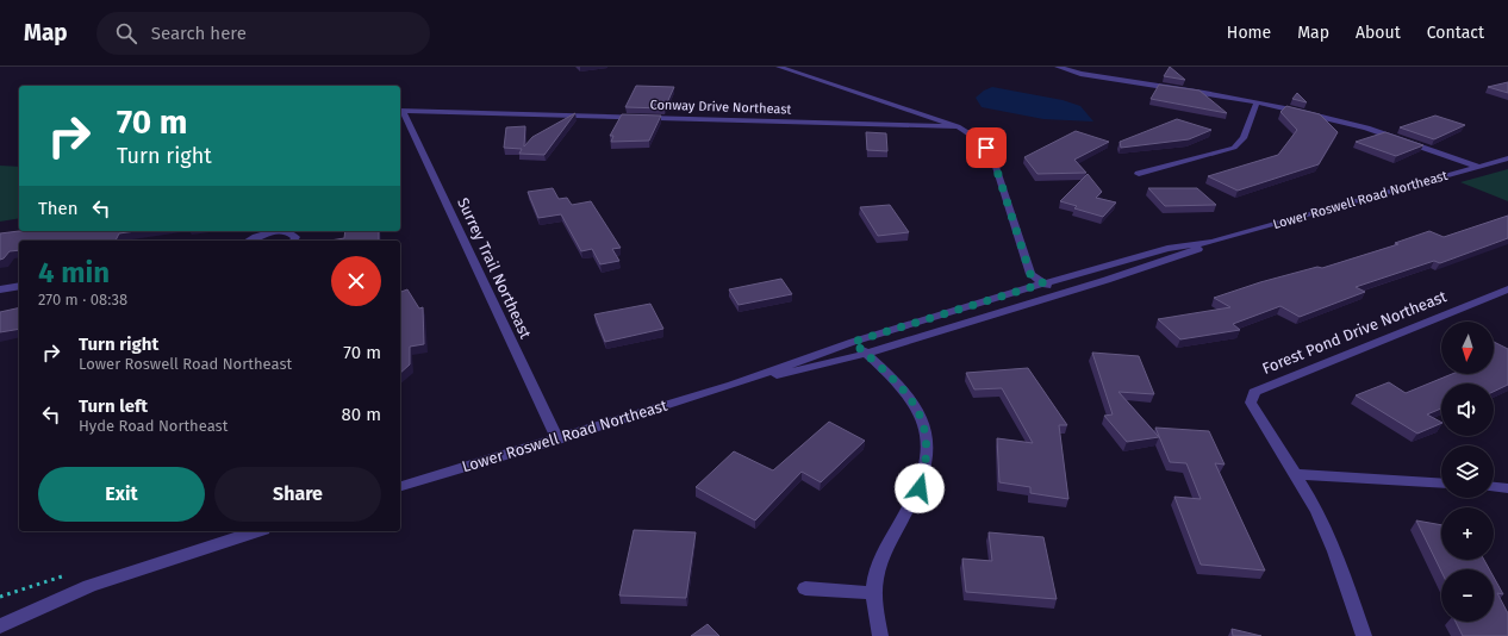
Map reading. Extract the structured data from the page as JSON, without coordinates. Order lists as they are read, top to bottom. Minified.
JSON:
{"streets":{"street":["Conway Drive Northeast","Lower Roswell Road Northeast","Surrey Trail Northeast","Forest Pond Drive Northeast"]},"crossings":[["Conway Drive Northeast","Surrey Trail Northeast"],["Lower Roswell Road Northeast","Surrey Trail Northeast"]],"north":"bottom","page":{"header":"Map","search":"Search here","nav":["Home","Map","About","Contact"],"turn":["70 m","Turn right"],"then":"Then","heading":["4 min","270 m · 08:38"],"map_buttons":["+","−"],"list":[{"name":"Turn right","note":"Lower Roswell Road Northeast","value":"70 m"},{"name":"Turn left","note":"Hyde Road Northeast","value":"80 m"}],"buttons":["Exit","Share"]}}
